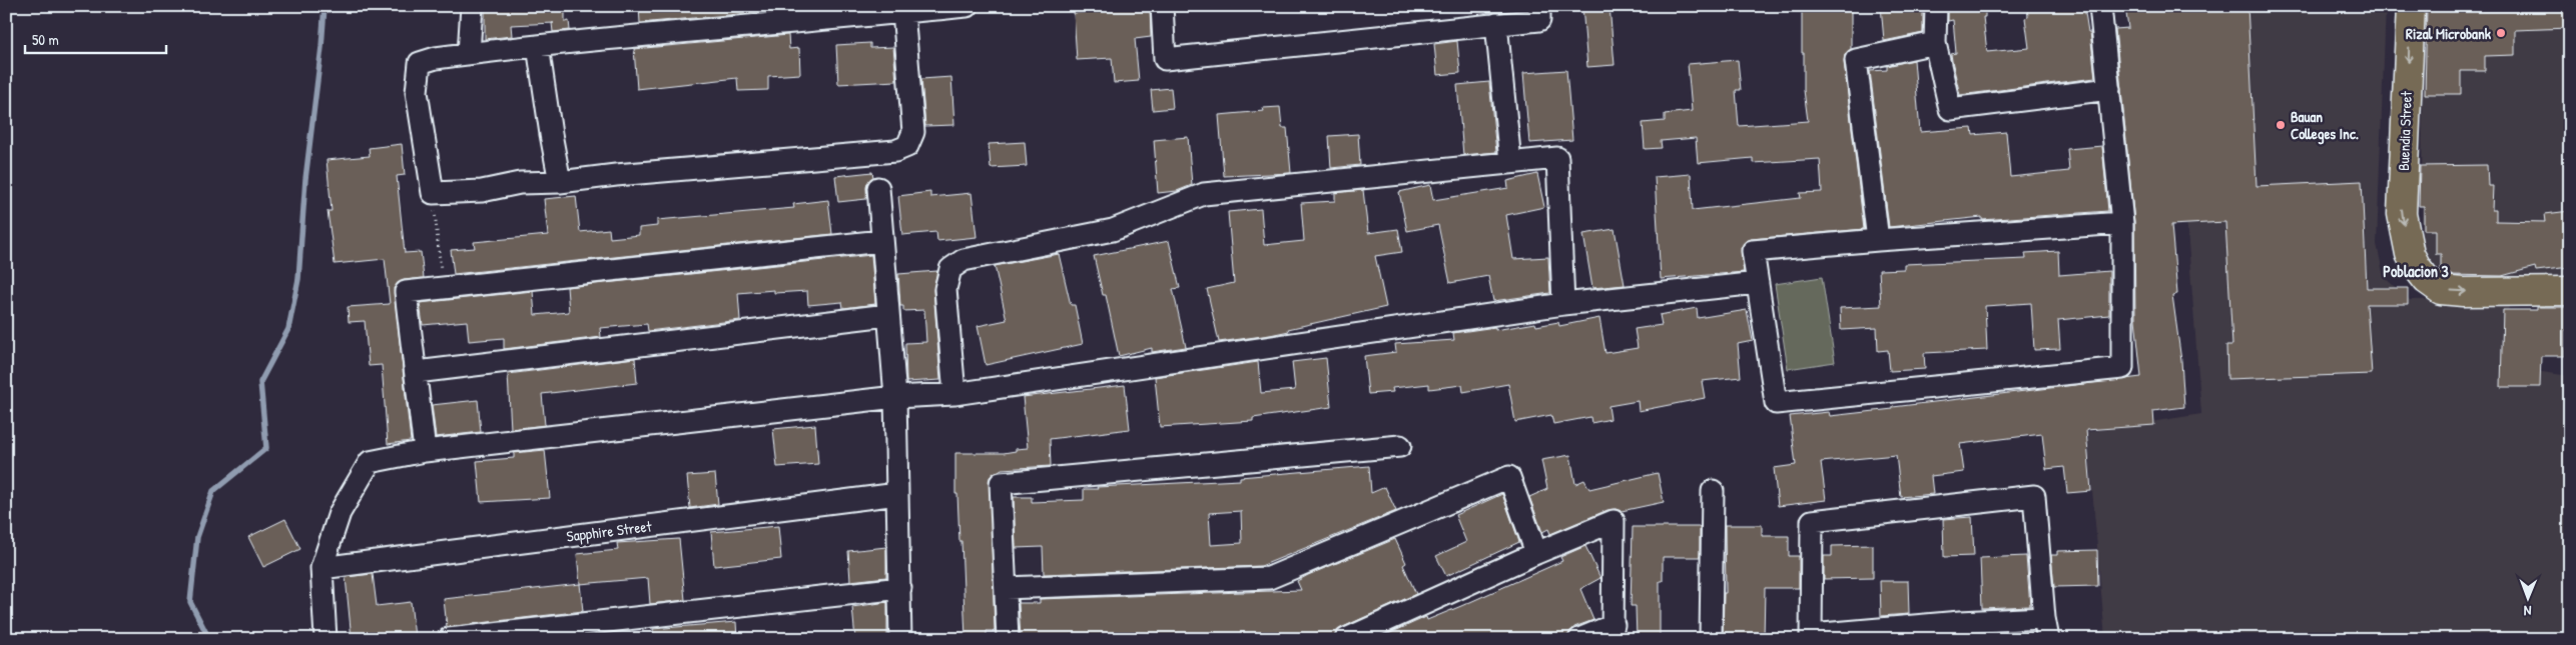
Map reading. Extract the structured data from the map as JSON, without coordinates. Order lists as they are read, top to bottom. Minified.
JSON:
{"streets":{"main road":["Buendia Street"],"street":["Sapphire Street"]},"districts":["Poblacion 3"],"places":["Rizal Microbank","Bauan Colleges Inc."],"scale_bar":"50 m","north":"bottom"}
